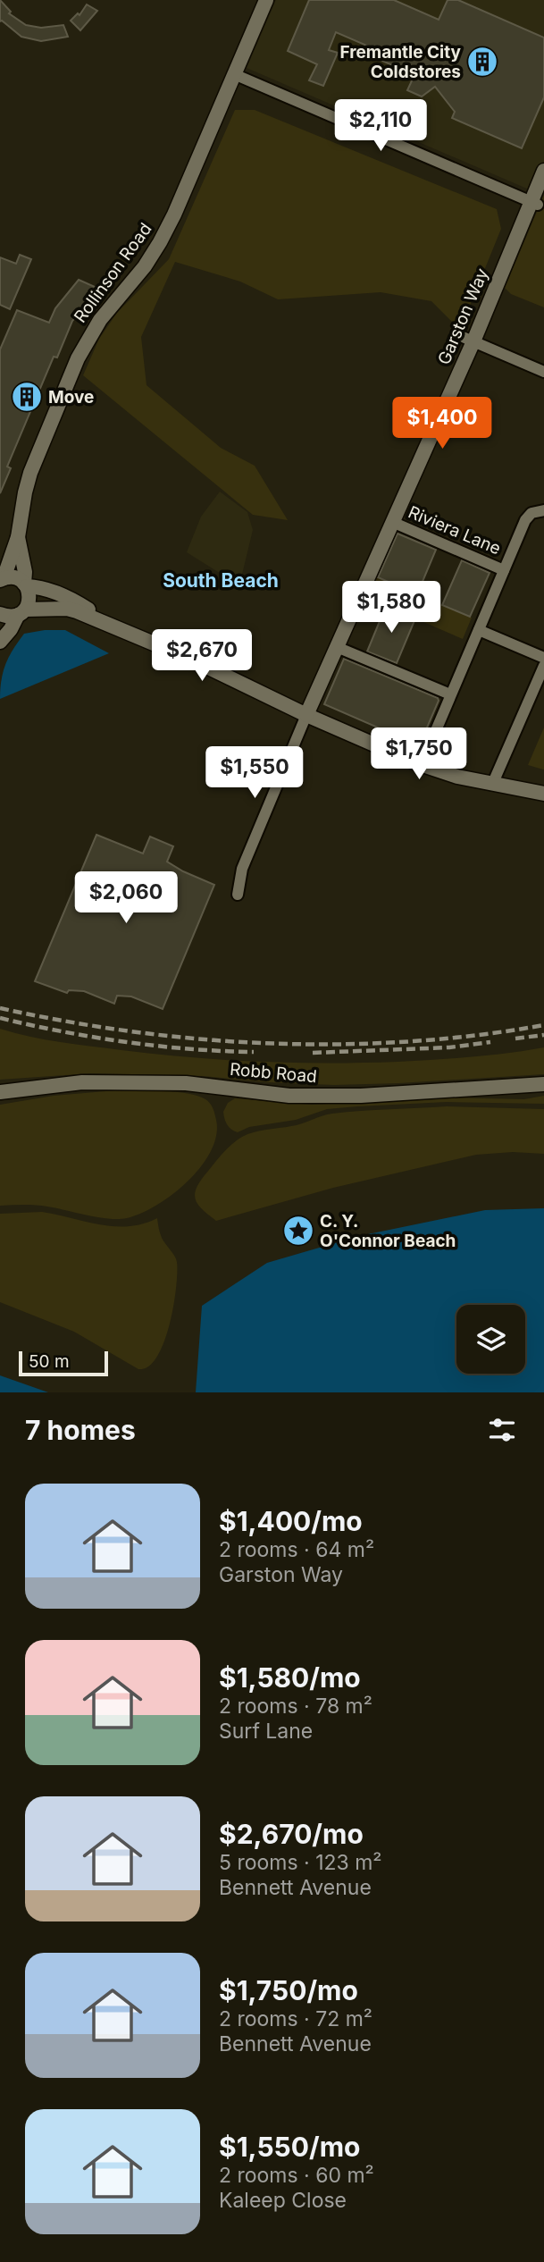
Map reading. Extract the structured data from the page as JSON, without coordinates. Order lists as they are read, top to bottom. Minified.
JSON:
{"streets":{"street":["Rollinson Road","Garston Way","Riviera Lane","Robb Road"]},"crossings":[["Garston Way","Riviera Lane"]],"districts":["South Beach"],"places":{"building":["Fremantle City Coldstores","Move"],"place":["C. Y. O'Connor Beach"]},"scale_bar":"50 m","page":{"price":["$2,110","$1,400","$1,580","$2,670","$1,750","$1,550","$2,060"],"scale":"50 m","heading":"7 homes","list":[{"name":"$1,400/mo","note":"2 rooms · 64 m² · Garston Way"},{"name":"$1,580/mo","note":"2 rooms · 78 m² · Surf Lane"},{"name":"$2,670/mo","note":"5 rooms · 123 m² · Bennett Avenue"},{"name":"$1,750/mo","note":"2 rooms · 72 m² · Bennett Avenue"},{"name":"$1,550/mo","note":"2 rooms · 60 m² · Kaleep Close"}]}}
